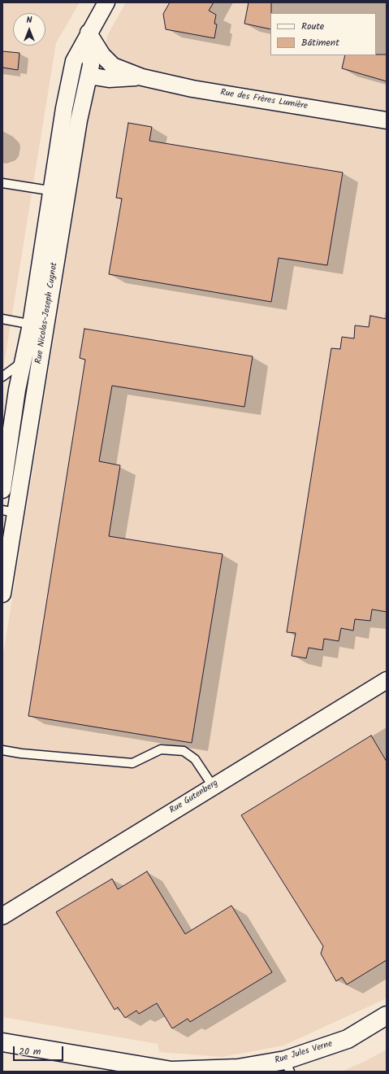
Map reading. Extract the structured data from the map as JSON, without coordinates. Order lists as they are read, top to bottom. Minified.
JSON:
{"streets":{"main road":["Rue Jules Verne"],"street":["Rue des Frères Lumière","Rue Nicolas-Joseph Cugnot","Rue Gutenberg"]},"crossings":[["Rue des Frères Lumière","Rue Nicolas-Joseph Cugnot"]],"legend":["Route","Bâtiment"],"scale_bar":"20 m","north":"top"}
